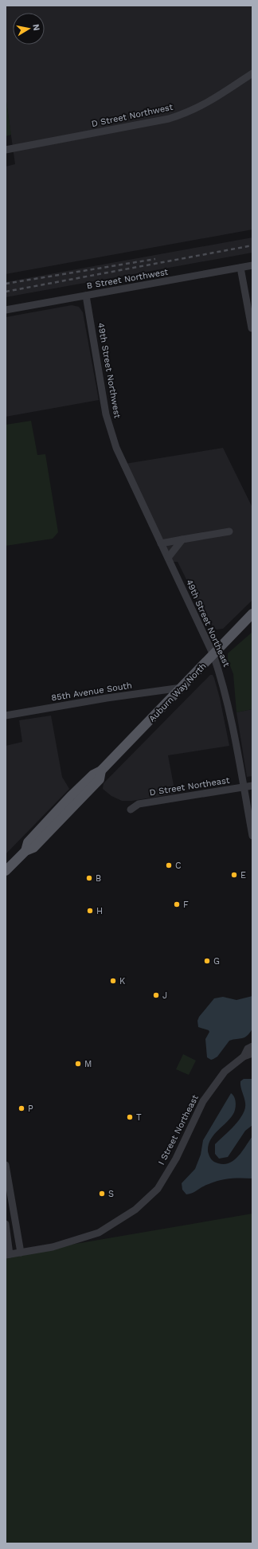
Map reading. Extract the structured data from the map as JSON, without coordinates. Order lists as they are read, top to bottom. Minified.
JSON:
{"streets":{"main road":["Auburn Way North"],"street":["D Street Northwest","B Street Northwest","49th Street Northwest","49th Street Northeast","85th Avenue South","D Street Northeast","I Street Northeast"]},"crossings":[["B Street Northwest","49th Street Northwest"],["49th Street Northwest","49th Street Northeast"],["49th Street Northeast","Auburn Way North"],["49th Street Northeast","D Street Northeast"],["85th Avenue South","Auburn Way North"]],"places":["C","E","B","F","H","G","K","J","M","P","T","S"],"north":"right"}
